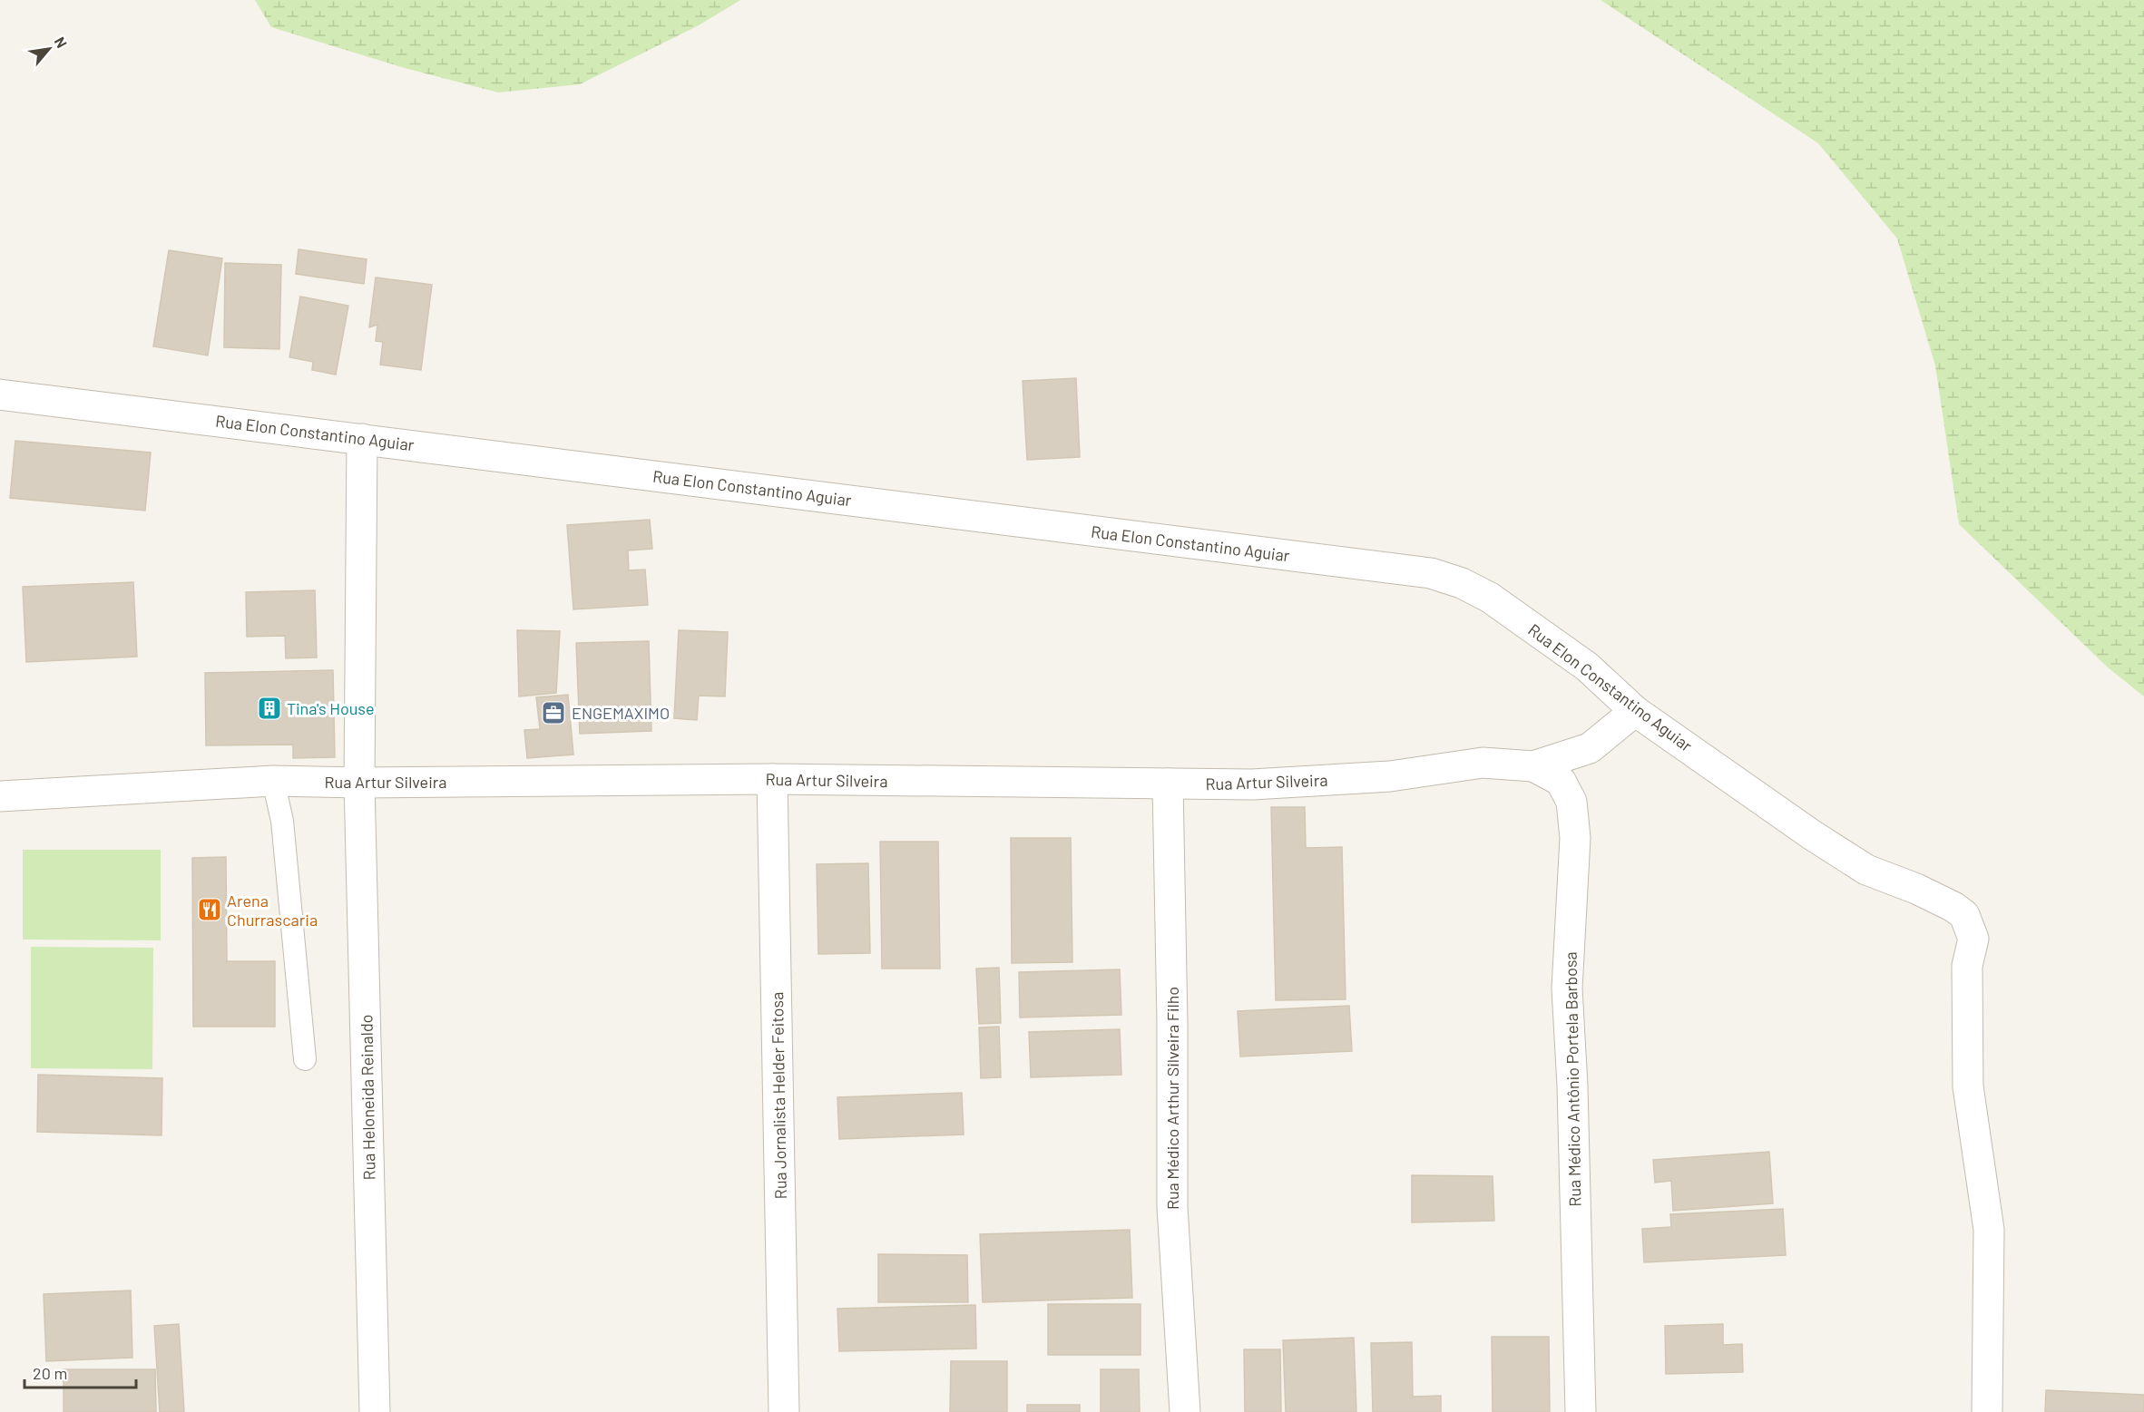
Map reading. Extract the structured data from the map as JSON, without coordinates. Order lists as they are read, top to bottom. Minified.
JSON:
{"streets":{"street":["Rua Elon Constantino Aguiar","Rua Artur Silveira","Rua Médico Antônio Portela Barbosa","Rua Jornalista Helder Feitosa","Rua Heloneida Reinaldo","Rua Médico Arthur Silveira Filho"]},"crossings":[["Rua Elon Constantino Aguiar","Rua Artur Silveira"],["Rua Elon Constantino Aguiar","Rua Heloneida Reinaldo"],["Rua Artur Silveira","Rua Médico Antônio Portela Barbosa"],["Rua Artur Silveira","Rua Jornalista Helder Feitosa"],["Rua Artur Silveira","Rua Heloneida Reinaldo"],["Rua Artur Silveira","Rua Médico Arthur Silveira Filho"]],"places":{"building":["Tina's House"],"office":["ENGEMAXIMO"],"restaurant":["Arena Churrascaria"]},"scale_bar":"20 m","north":"top right"}
